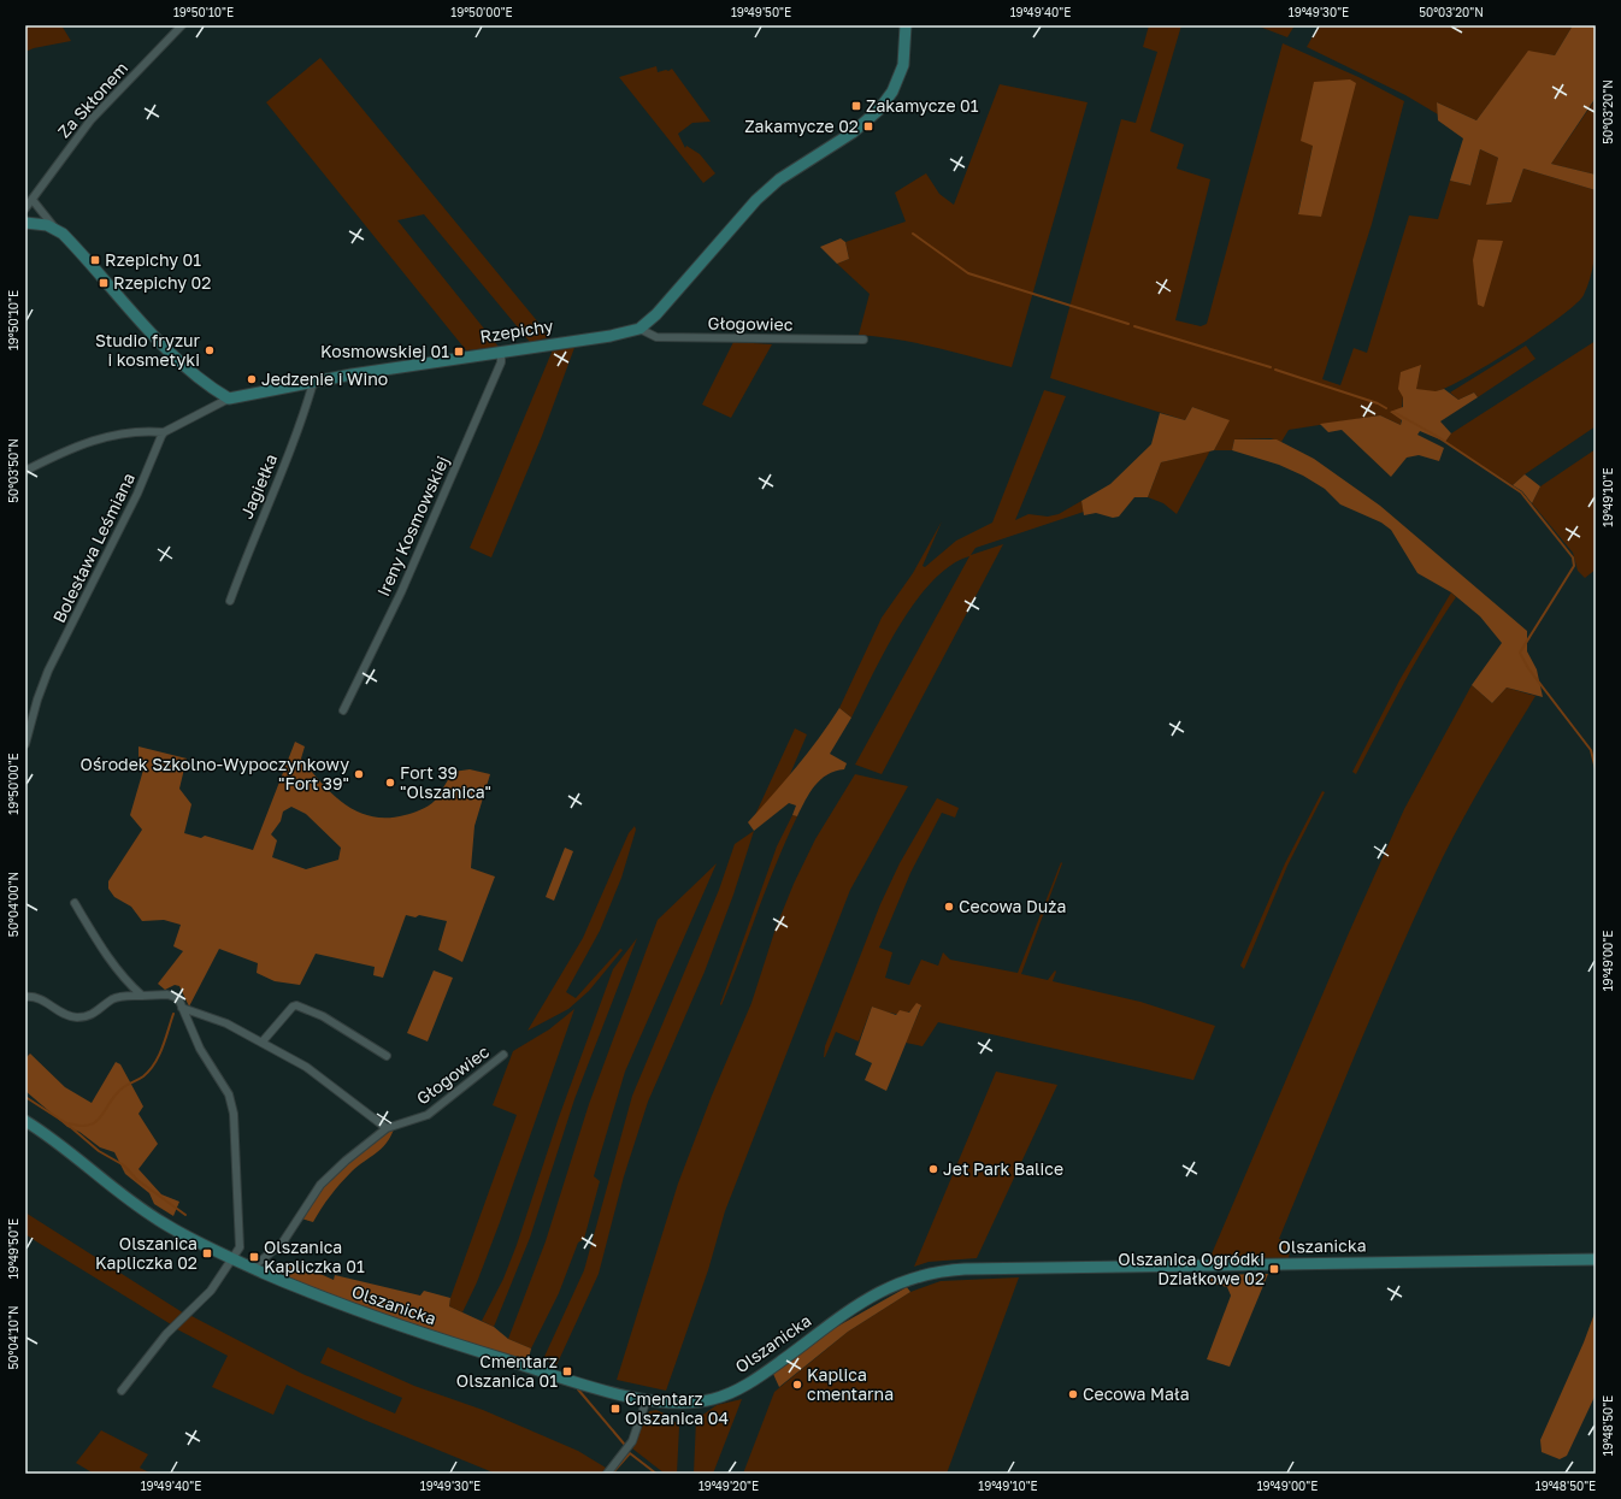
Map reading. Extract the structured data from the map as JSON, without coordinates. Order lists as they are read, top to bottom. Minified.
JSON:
{"streets":{"street":["Za Skłonem","Głogowiec","Rzepichy","Jagiełka","Ireny Kosmowskiej","Bolesława Leśmiana","Olszanicka"]},"crossings":[["Głogowiec","Rzepichy"],["Głogowiec","Olszanicka"],["Rzepichy","Jagiełka"],["Rzepichy","Ireny Kosmowskiej"]],"places":{"transit":["Zakamycze 01","Zakamycze 02","Rzepichy 01","Rzepichy 02","Kosmowskiej 01","Olszanica Kapliczka 02","Olszanica Kapliczka 01","Olszanica Ogródki Działkowe 02","Cmentarz Olszanica 01","Cmentarz Olszanica 04"],"other":["Studio fryzur i kosmetyki","Jedzenie i Wino","Ośrodek Szkolno-Wypoczynkowy \"Fort 39\"","Fort 39 \"Olszanica\"","Cecowa Duża","Jet Park Balice","Kaplica cmentarna","Cecowa Mała"]},"coordinates":["19°50'10\"E","19°50'00\"E","19°49'50\"E","19°49'40\"E","19°49'30\"E","50°03'20\"N","50°03'50\"N","19°49'10\"E","50°04'00\"N","19°49'00\"E","50°04'10\"N","19°48'50\"E","19°49'20\"E"]}
